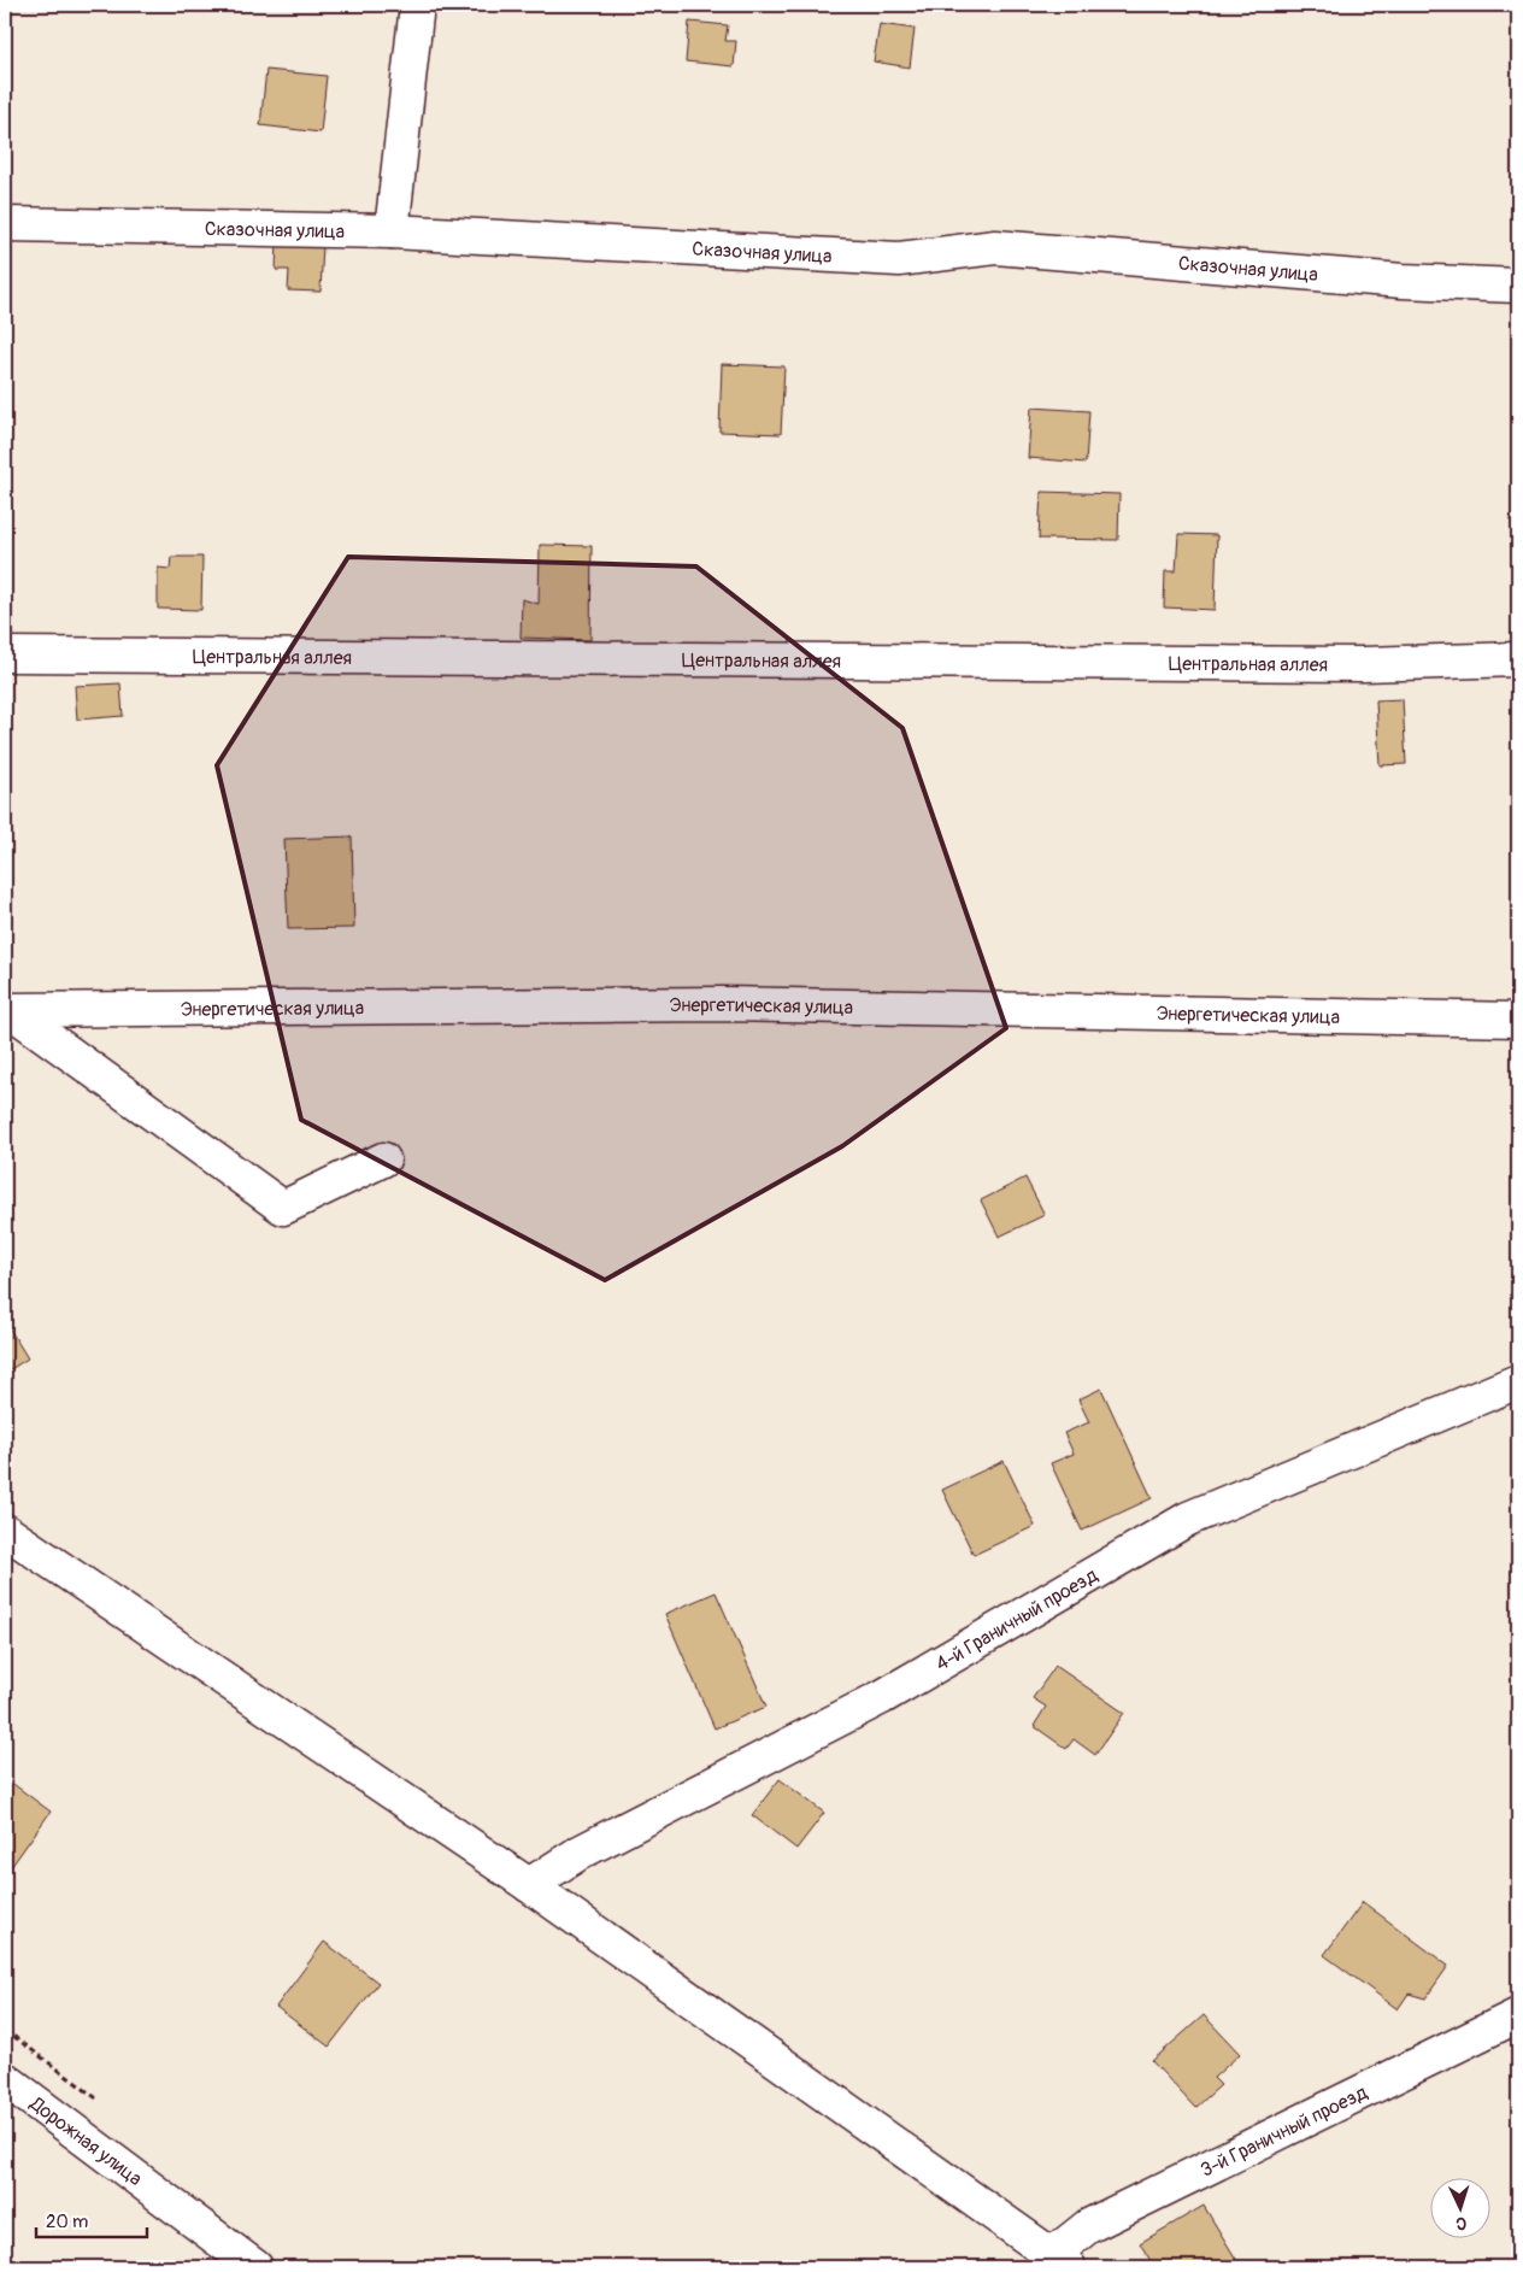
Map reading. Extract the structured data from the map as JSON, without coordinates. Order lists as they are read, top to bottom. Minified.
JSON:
{"streets":{"street":["Сказочная улица","Центральная аллея","Энергетическая улица","4-й Граничный проезд","3-й Граничный проезд","Дорожная улица"]},"scale_bar":"20 m","north":"bottom"}
